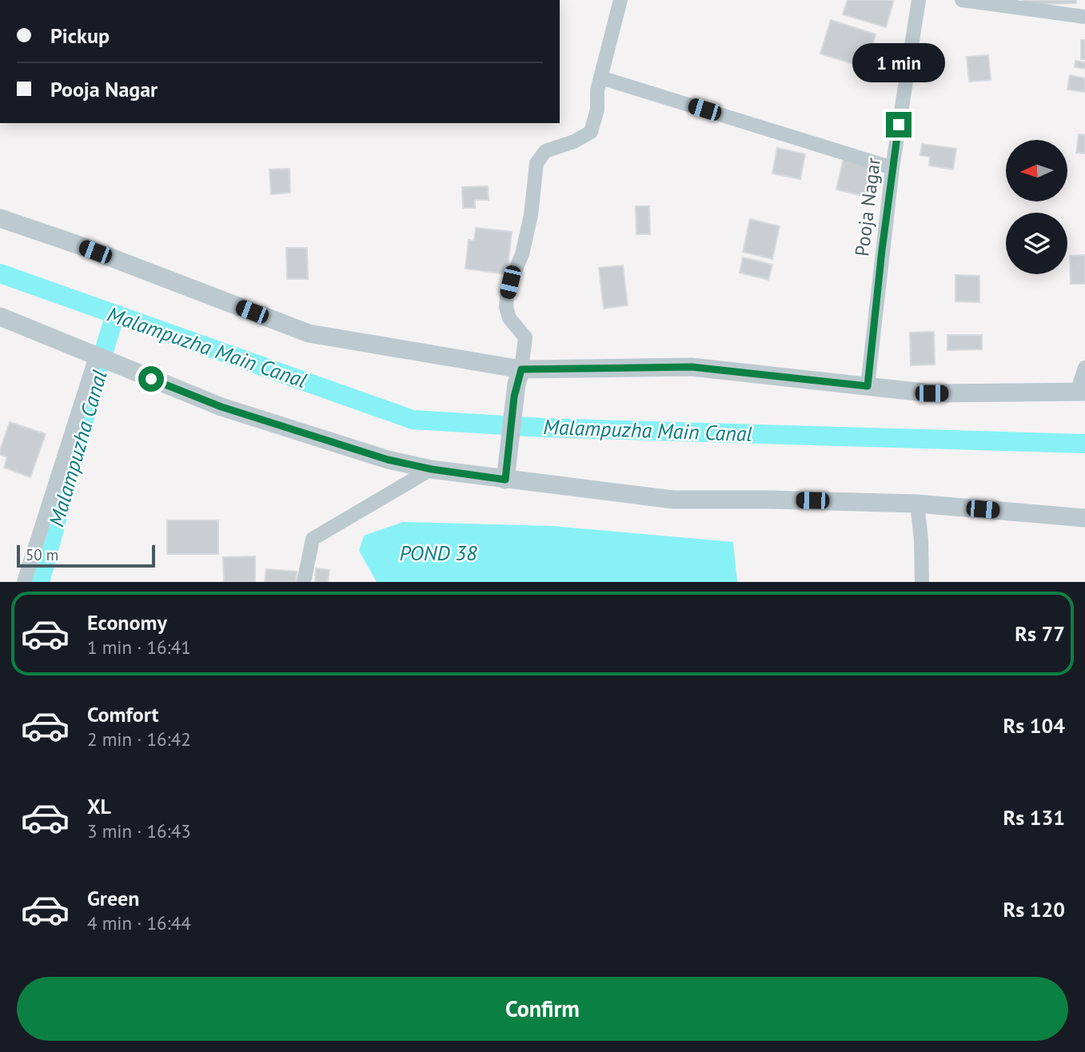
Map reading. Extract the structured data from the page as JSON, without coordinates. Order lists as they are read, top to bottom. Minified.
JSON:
{"streets":{"street":["Pooja Nagar"]},"water":["Malampuzha Main Canal","Malampuzha Canal","POND 38"],"scale_bar":"50 m","north":"left","page":{"banner":["Pickup","Pooja Nagar"],"bubble":"1 min","scale":"50 m","list":[{"name":"Economy","note":"1 min · 16:41","value":"Rs 77"},{"name":"Comfort","note":"2 min · 16:42","value":"Rs 104"},{"name":"XL","note":"3 min · 16:43","value":"Rs 131"},{"name":"Green","note":"4 min · 16:44","value":"Rs 120"}],"buttons":"Confirm"}}
